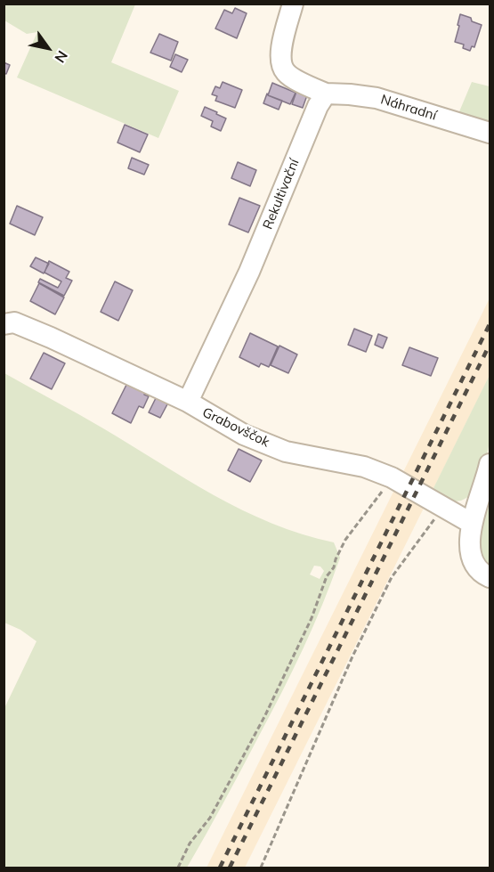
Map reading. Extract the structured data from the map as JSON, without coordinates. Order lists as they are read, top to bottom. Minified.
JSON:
{"streets":{"street":["Náhradní","Rekultivační","Grabovščok"]},"crossings":[["Náhradní","Rekultivační"],["Rekultivační","Grabovščok"]],"north":"bottom right"}
